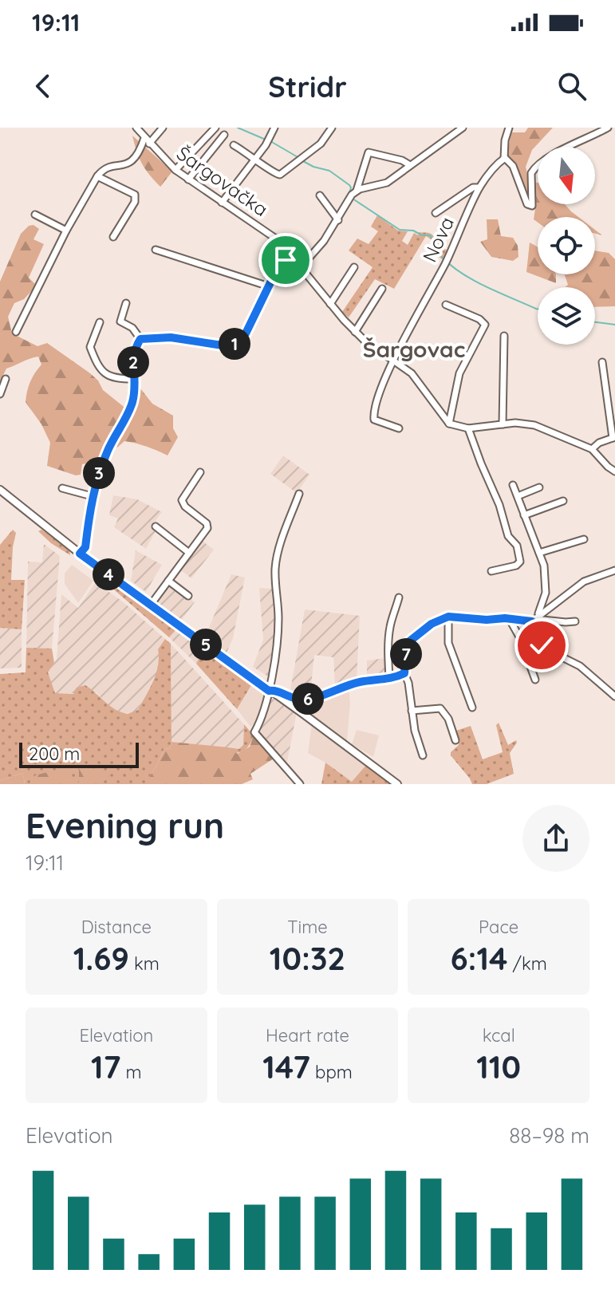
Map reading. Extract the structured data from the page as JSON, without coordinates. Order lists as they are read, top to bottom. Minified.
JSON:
{"streets":{"street":["Šargovačka","Nova"]},"crossings":[["Šargovačka","Nova"]],"districts":["Šargovac"],"scale_bar":"200 m","north":"bottom","page":{"status":"19:11","header":"Stridr","pins":["1","2","3","4","5","7","6"],"scale":"200 m","heading":["Evening run","19:11"],"stats":[["Distance","1.69 km"],["Time","10:32"],["Pace","6:14 /km"],["Elevation","17 m"],["Heart rate","147 bpm"],["kcal","110"]],"chart":["Elevation","88–98 m"]}}
